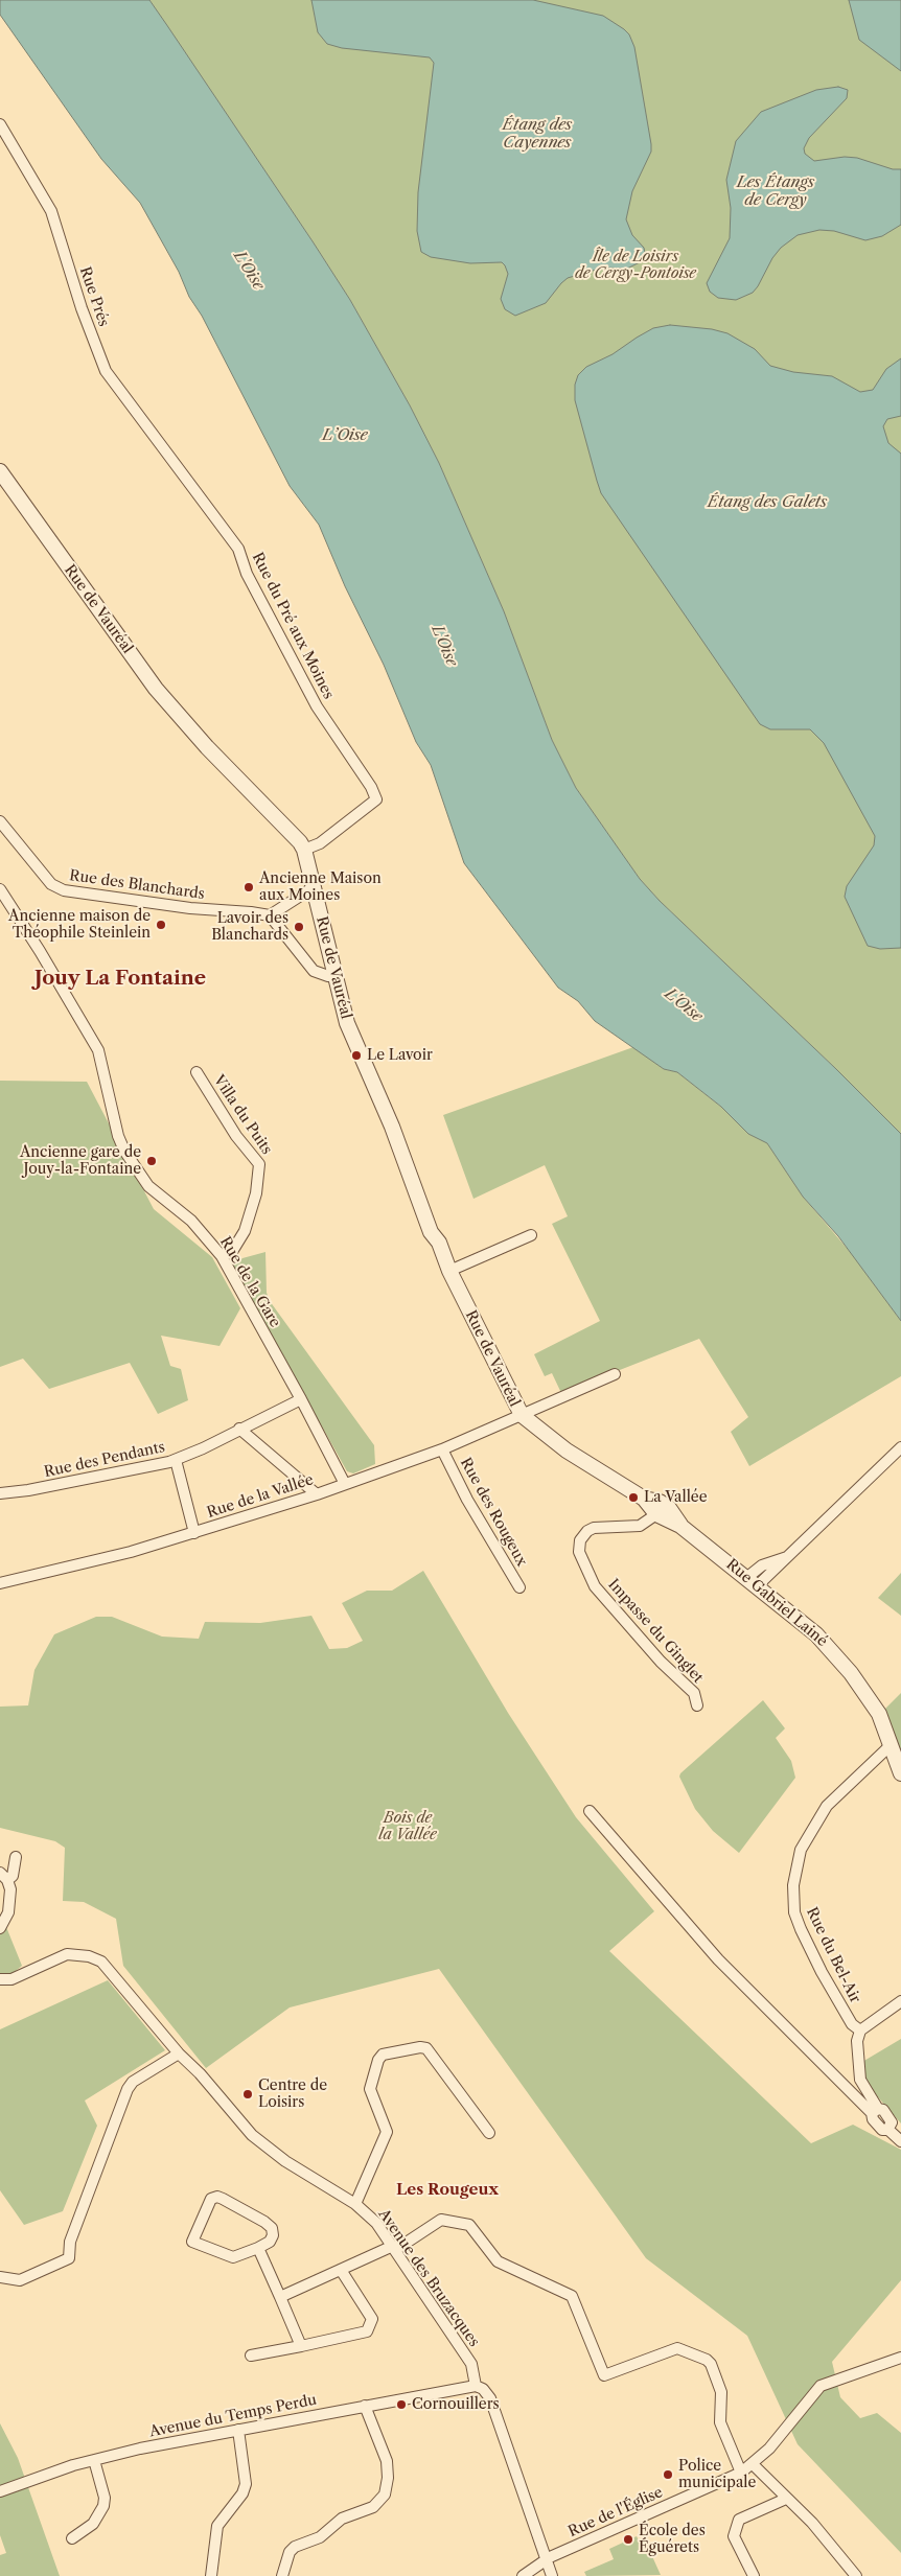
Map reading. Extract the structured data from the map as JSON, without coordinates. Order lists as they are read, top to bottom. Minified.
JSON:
{"streets":{"street":["Rue Prés","Rue de Vauréal","Rue du Pré aux Moines","Rue des Blanchards","Villa du Puits","Rue de la Gare","Rue des Pendants","Rue de la Vallée","Rue des Rougeux","Rue Gabriel Lainé","Impasse du Ginglet","Rue du Bel-Air","Avenue des Bruzacques","Avenue du Temps Perdu","Rue de l'Église"]},"crossings":[["Rue Prés","Rue du Pré aux Moines"],["Rue de Vauréal","Rue du Pré aux Moines"],["Rue de Vauréal","Rue de la Vallée"],["Rue de Vauréal","Rue Gabriel Lainé"],["Villa du Puits","Rue de la Gare"],["Rue de la Gare","Rue des Pendants"],["Rue de la Gare","Rue de la Vallée"],["Rue de la Vallée","Rue des Rougeux"],["Rue de la Vallée","Rue Gabriel Lainé"],["Rue Gabriel Lainé","Impasse du Ginglet"],["Rue Gabriel Lainé","Rue du Bel-Air"],["Avenue des Bruzacques","Avenue du Temps Perdu"],["Avenue des Bruzacques","Rue de l'Église"]],"districts":["Jouy La Fontaine","Les Rougeux"],"water":["Étang des Cayennes","Les Étangs de Cergy","L'Oise","L’Oise","Étang des Galets"],"parks":["Île de Loisirs de Cergy-Pontoise","Bois de la Vallée"],"places":["Ancienne Maison aux Moines","Ancienne maison de Théophile Steinlein","Lavoir des Blanchards","Le Lavoir","Ancienne gare de Jouy-la-Fontaine","La Vallée","Centre de Loisirs","Cornouillers","Police municipale","École des Éguérets"]}
